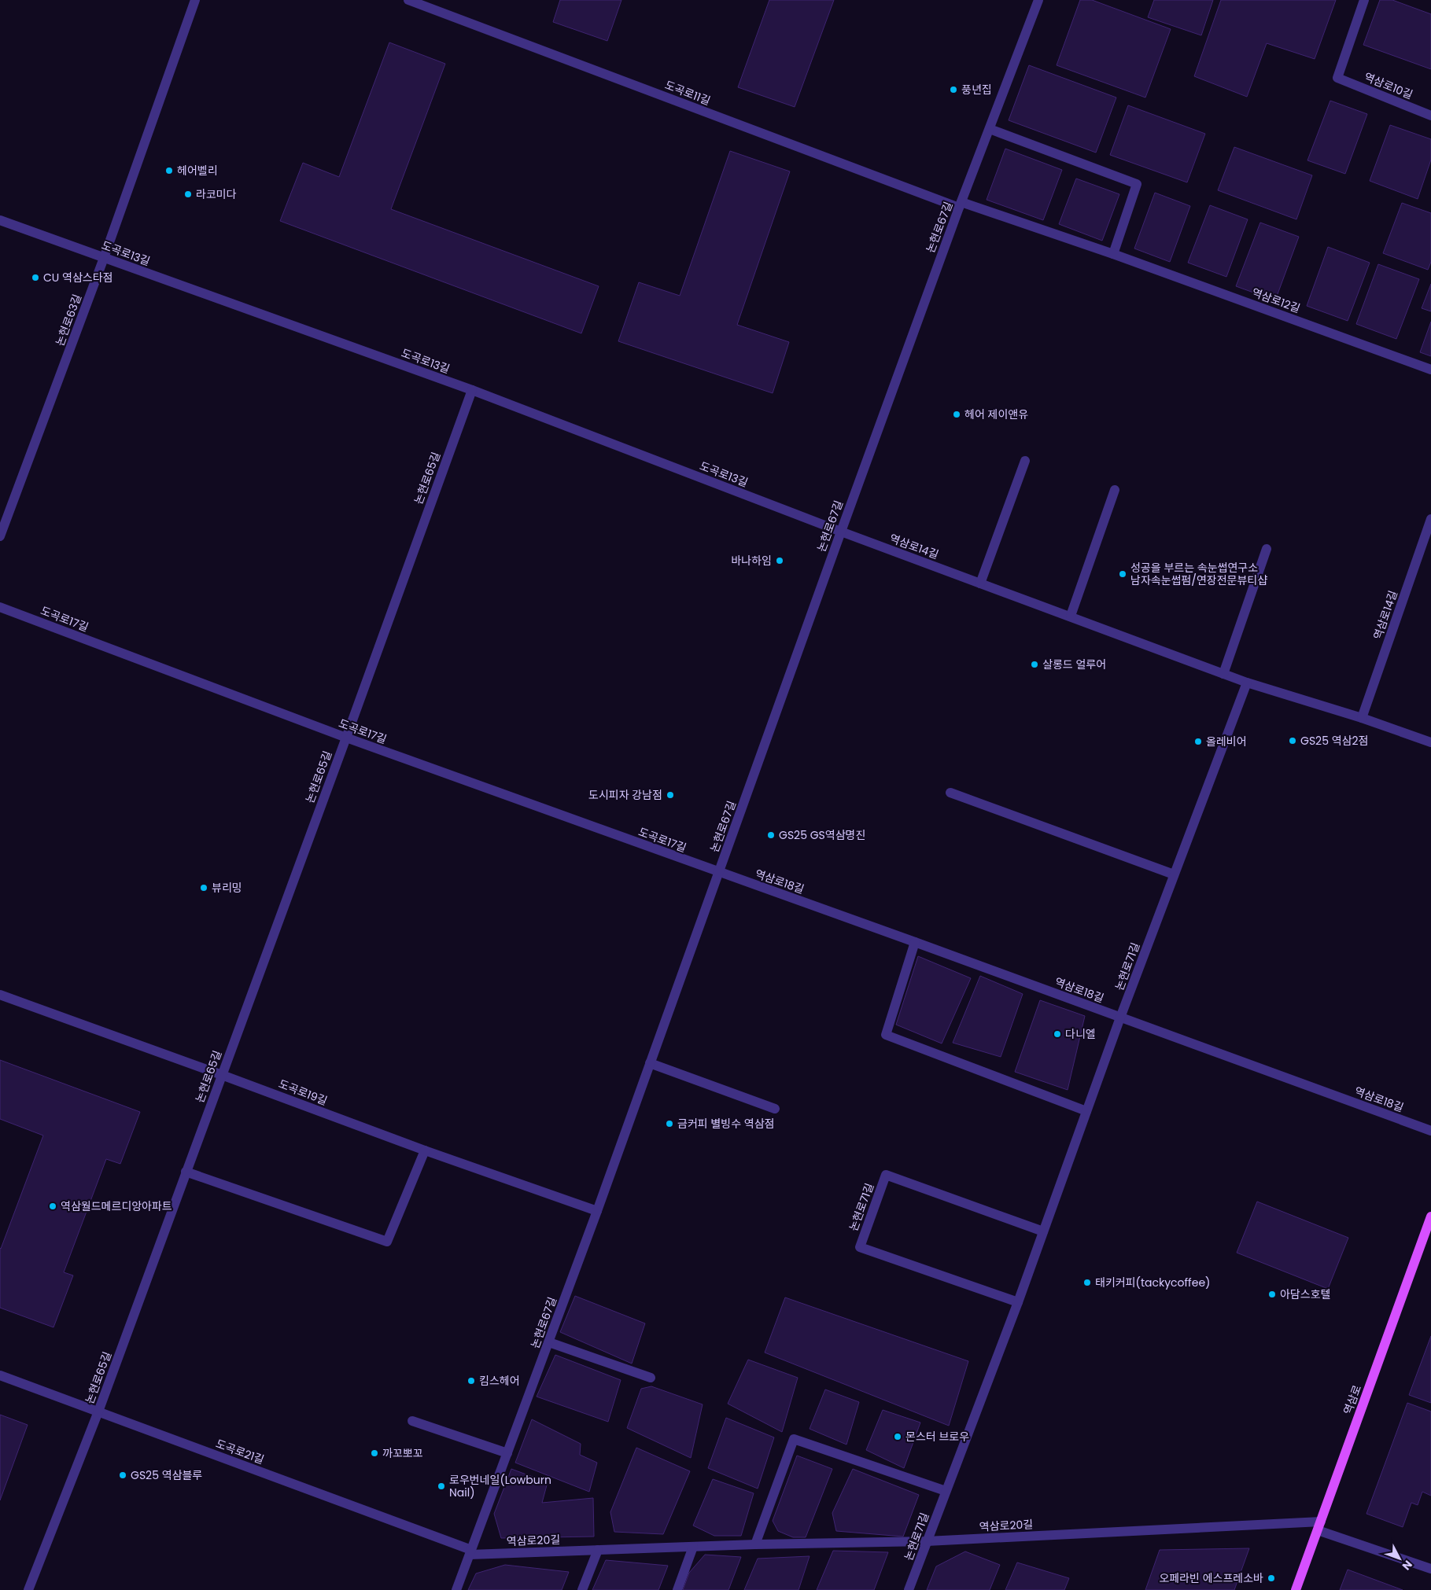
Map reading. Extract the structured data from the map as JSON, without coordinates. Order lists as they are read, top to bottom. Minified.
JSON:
{"streets":{"main road":["역삼로"],"street":["역삼로10길","도곡로11길","논현로67길","도곡로13길","역삼로12길","논현로63길","논현로65길","역삼로14길","도곡로17길","역삼로18길","논현로71길","도곡로19길","도곡로21길","역삼로20길"]},"crossings":[["도곡로11길","논현로67길"],["도곡로11길","역삼로12길"],["논현로67길","도곡로13길"],["논현로67길","역삼로12길"],["논현로67길","역삼로14길"],["논현로67길","도곡로17길"],["논현로67길","역삼로18길"],["논현로67길","도곡로19길"],["논현로67길","도곡로21길"],["논현로67길","역삼로20길"],["도곡로13길","논현로63길"],["도곡로13길","논현로65길"],["도곡로13길","역삼로14길"],["논현로65길","도곡로17길"],["논현로65길","도곡로19길"],["논현로65길","도곡로21길"],["역삼로14길","논현로71길"],["도곡로17길","역삼로18길"],["역삼로18길","논현로71길"],["논현로71길","역삼로20길"],["역삼로","역삼로20길"],["도곡로21길","역삼로20길"]],"places":["풍년집","헤어벨리","라코미다","CU 역삼스타점","헤어 제이앤유","바나하임","성공을 부르는 속눈썹연구소 남자속눈썹펌/연장전문뷰티샵","살롱드 얼루어","GS25 역삼2점","올레비어","도시피자 강남점","GS25 GS역삼명진","뷰리밍","다니엘","금커피 별빙수 역삼점","역삼월드메르디앙아파트","태키커피(tackycoffee)","아담스호텔","킴스헤어","몬스터 브로우","까꼬뽀꼬","GS25 역삼블루","로우번네일(Lowburn Nail)","오페라빈 에스프레소바"],"north":"bottom right"}
